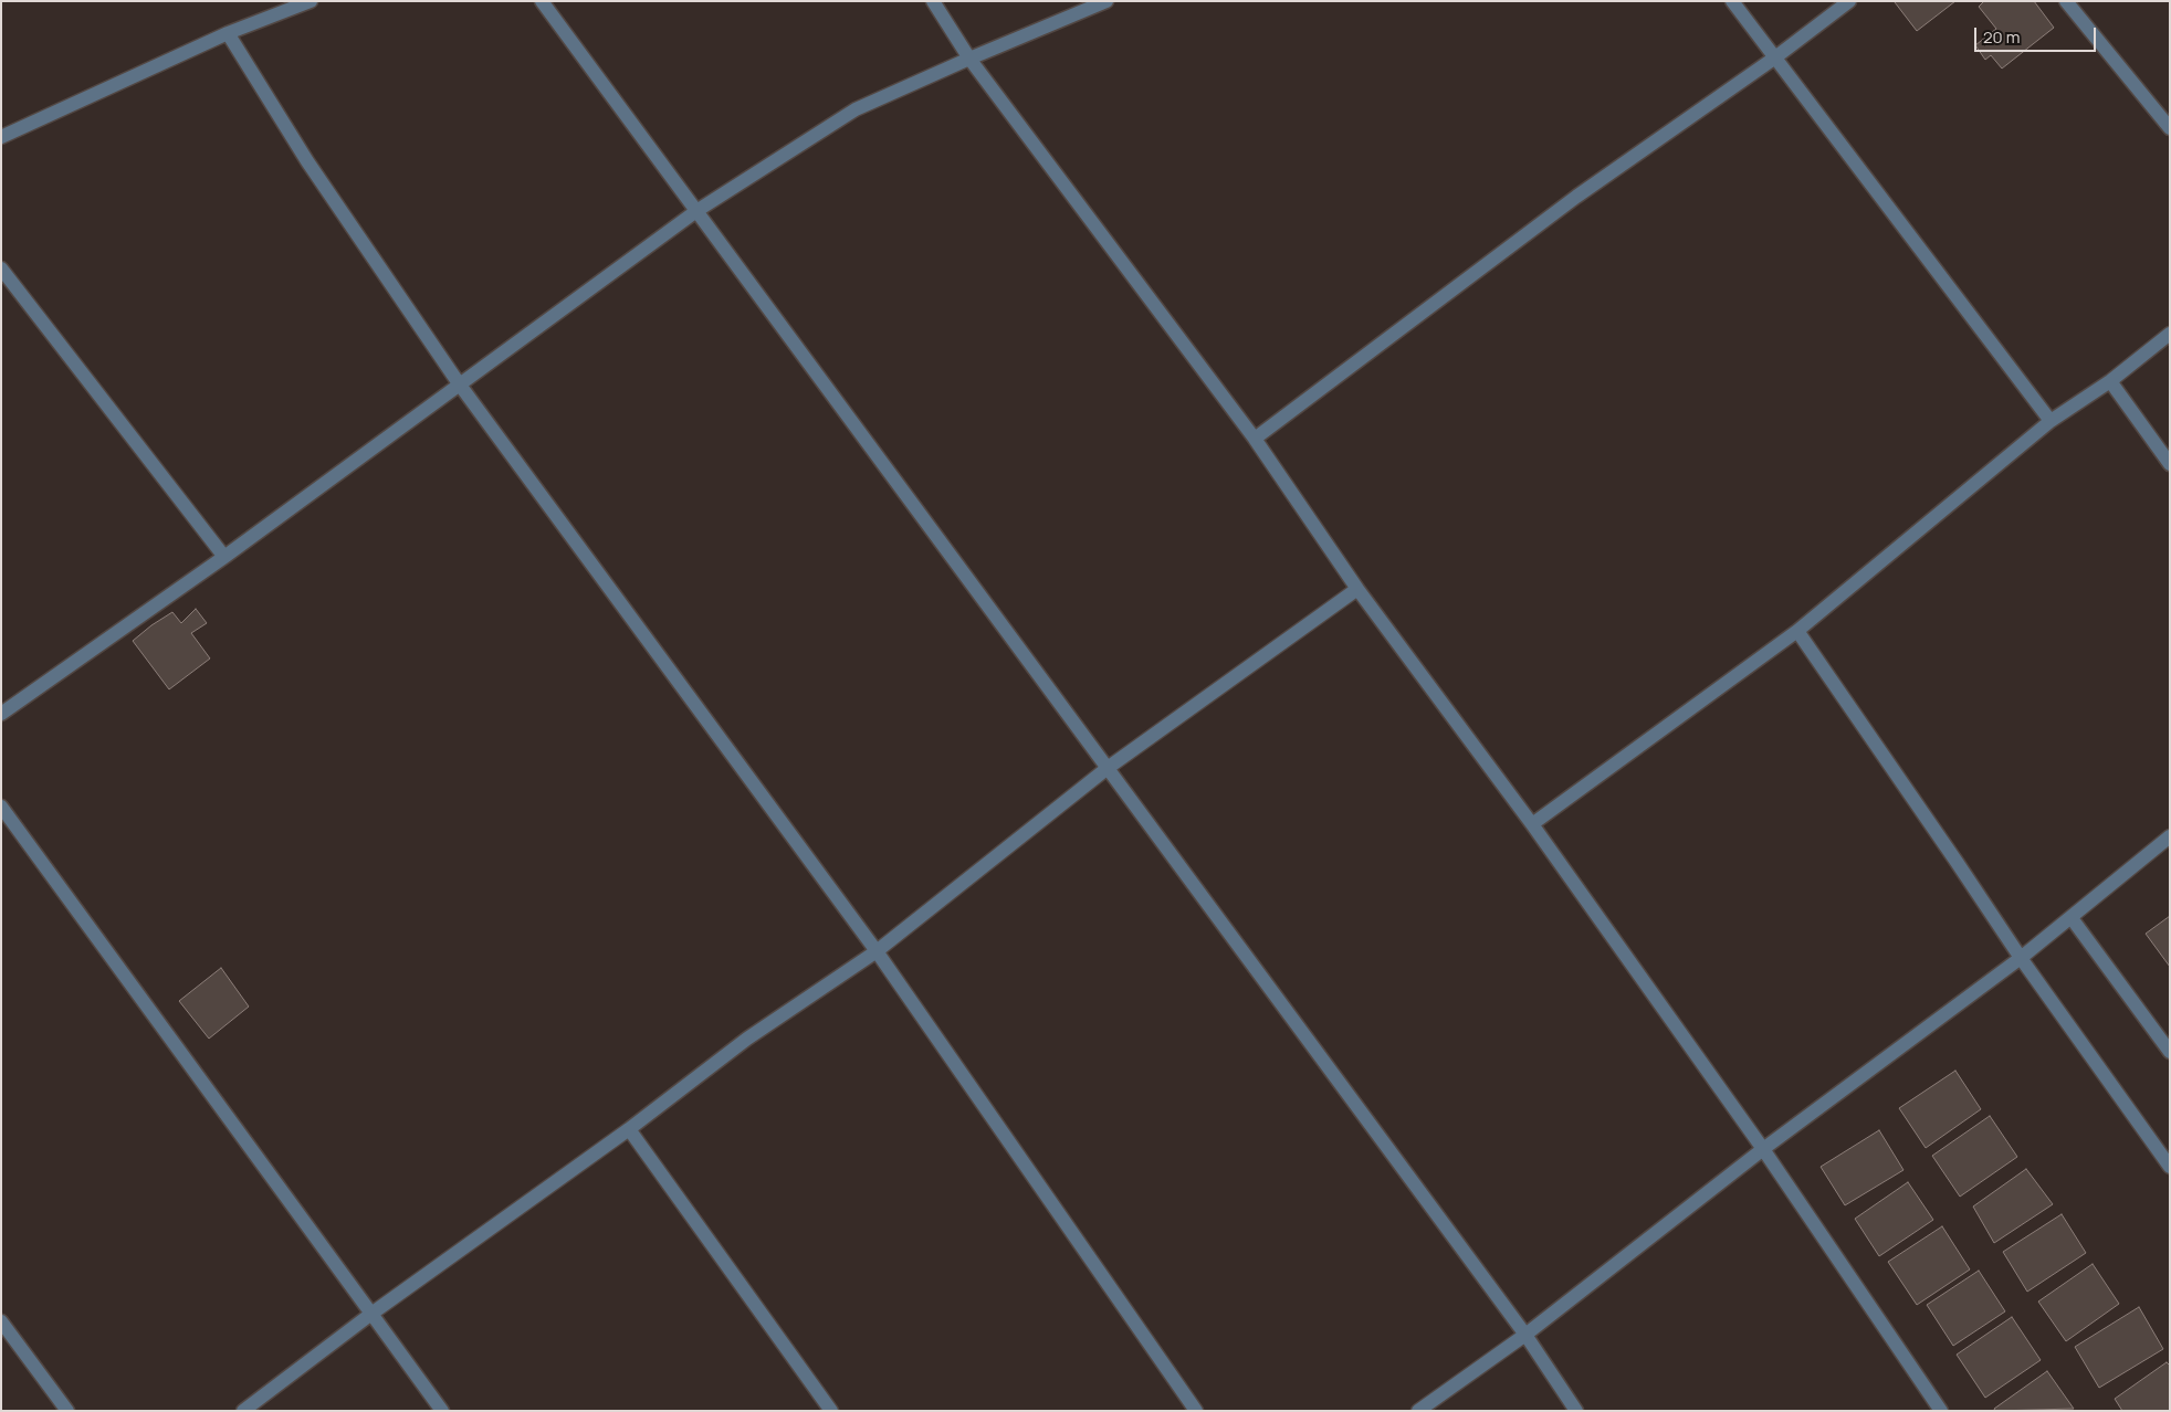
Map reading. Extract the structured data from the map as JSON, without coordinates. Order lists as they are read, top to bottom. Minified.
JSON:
{"scale_bar":"20 m"}
